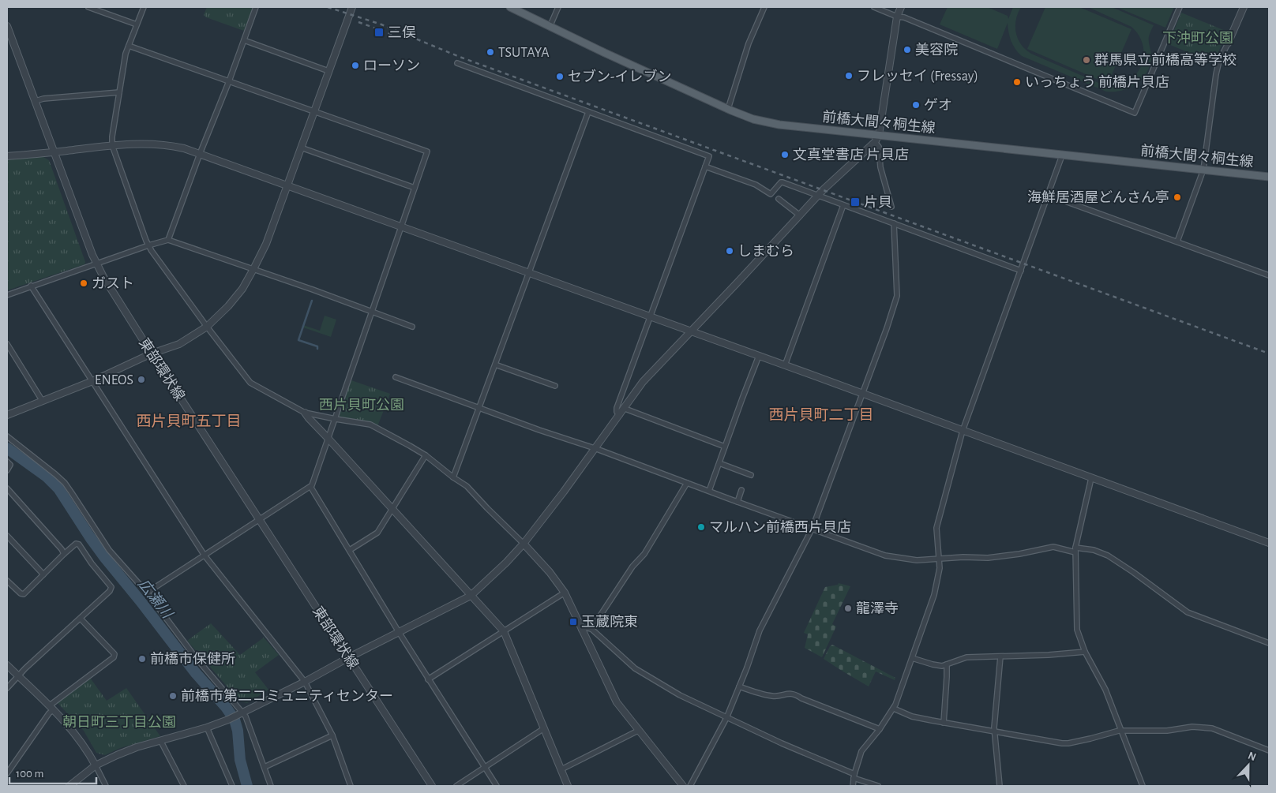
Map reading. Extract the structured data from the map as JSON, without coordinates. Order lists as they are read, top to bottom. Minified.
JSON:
{"streets":{"main road":["前橋大間々桐生線"],"street":["東部環状線"]},"districts":["西片貝町二丁目","西片貝町五丁目"],"water":["広瀬川"],"parks":["下沖町公園","西片貝町公園","朝日町三丁目公園"],"places":{"transit":["三俣","片貝","玉蔵院東"],"other":["美容院","TSUTAYA","群馬県立前橋高等学校","ローソン","フレッセイ (Fressay)","セブン-イレブン","いっちょう 前橋片貝店","ゲオ","文真堂書店 片貝店","海鮮居酒屋どんさん亭","しまむら","ガスト","ENEOS","マルハン前橋西片貝店","龍澤寺","前橋市保健所","前橋市第二コミュニティセンター"]},"scale_bar":"100 m","north":"top"}
